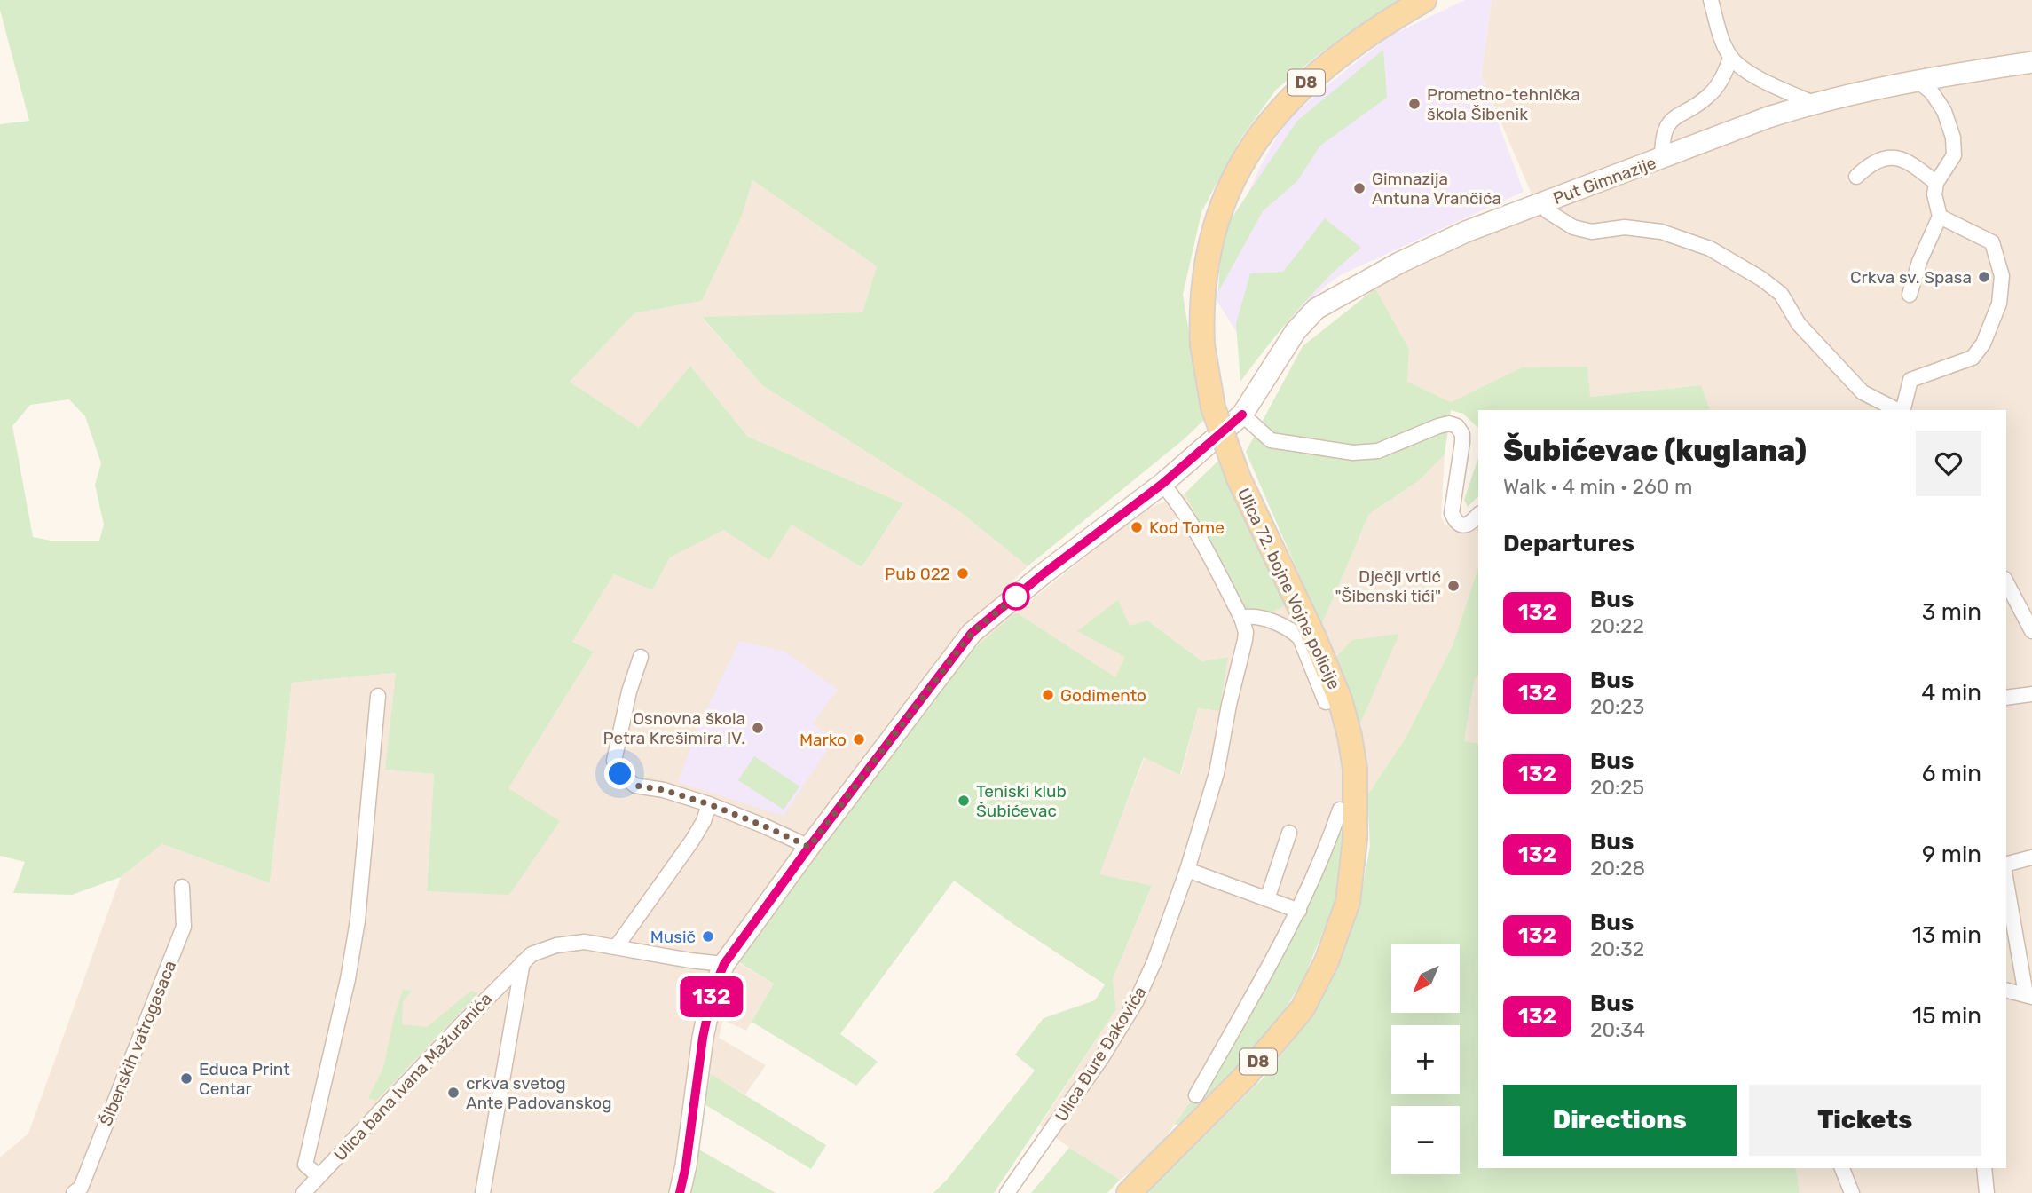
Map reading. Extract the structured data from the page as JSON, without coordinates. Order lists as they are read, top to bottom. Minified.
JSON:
{"streets":{"main road":["D8","Ulica 72. bojne Vojne policije"],"street":["Put Gimnazije","Šibenskih vatrogasaca","Ulica Đure Đakovića","Ulica bana Ivana Mažuranića"]},"crossings":[["Put Gimnazije","Ulica Đure Đakovića"],["Put Gimnazije","Ulica bana Ivana Mažuranića"]],"places":["Prometno-tehnička škola Šibenik","Gimnazija Antuna Vrančića","Crkva sv. Spasa","Kod Tome","Pub 022","Dječji vrtić \"Šibenski tići\"","Godimento","Osnovna škola Petra Krešimira IV.","Marko","Teniski klub Šubićevac","Musič","Educa Print Centar","crkva svetog Ante Padovanskog"],"lines":["bus line 132"],"north":"bottom left","page":{"on_map":"132","heading":[["Šubićevac (kuglana)","Walk · 4 min · 260 m"],"Departures"],"list":[{"mark":"132","name":"Bus","note":"20:22","value":"3 min"},{"mark":"132","name":"Bus","note":"20:23","value":"4 min"},{"mark":"132","name":"Bus","note":"20:25","value":"6 min"},{"mark":"132","name":"Bus","note":"20:28","value":"9 min"},{"mark":"132","name":"Bus","note":"20:32","value":"13 min"},{"mark":"132","name":"Bus","note":"20:34","value":"15 min"}],"map_buttons":["+","−"],"buttons":["Directions","Tickets"]}}
